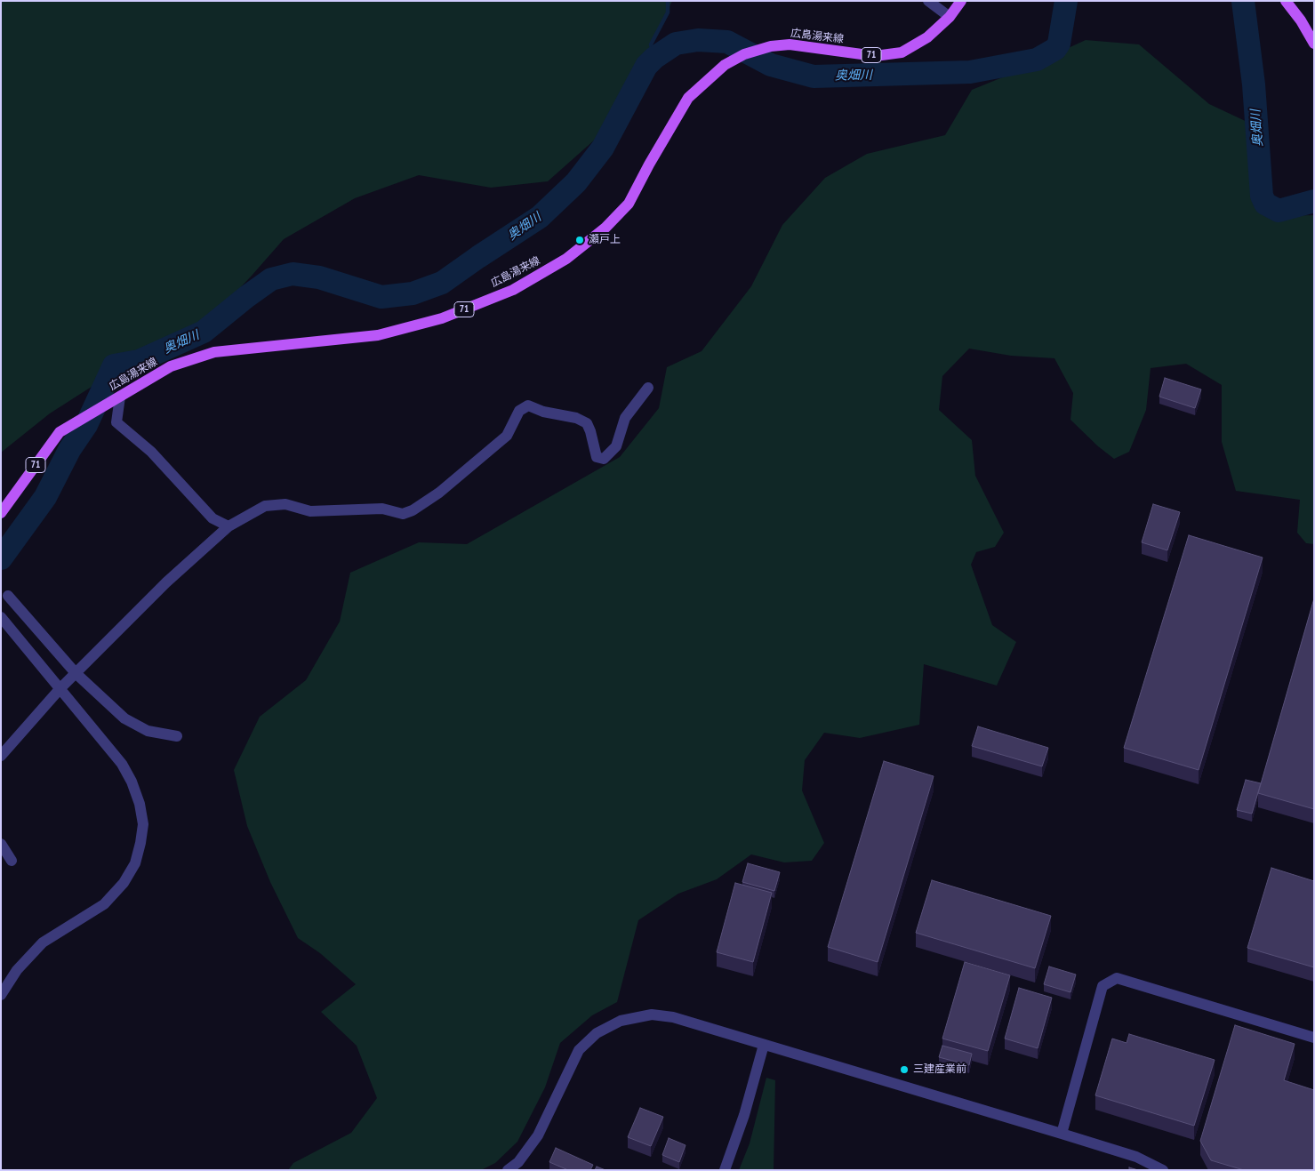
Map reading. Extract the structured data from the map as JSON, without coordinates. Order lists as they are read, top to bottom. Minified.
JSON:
{"streets":{"main road":["広島湯来線","71"]},"water":["奥畑川"],"places":["瀬戸上","三建産業前"]}
